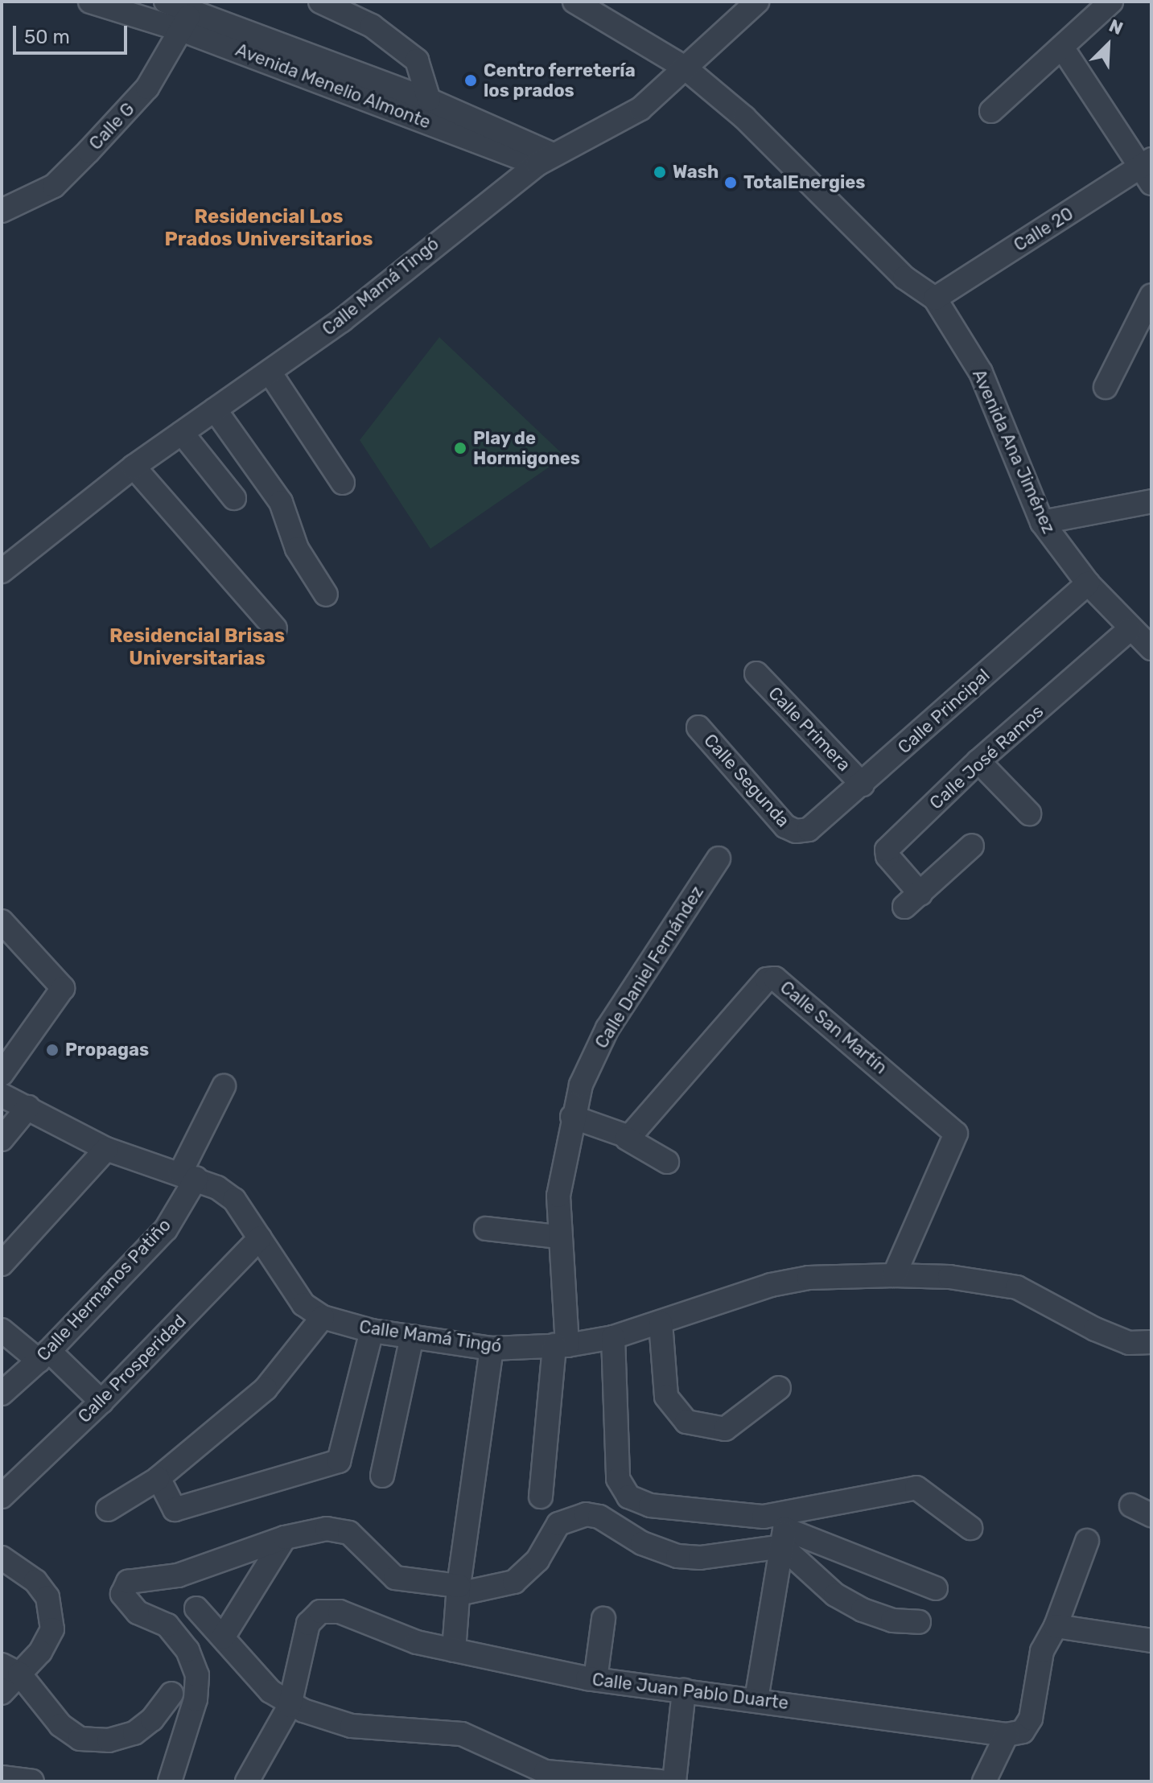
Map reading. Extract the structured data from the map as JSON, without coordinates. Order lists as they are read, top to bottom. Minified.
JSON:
{"streets":{"street":["Avenida Menelio Almonte","Calle G","Calle 20","Calle Mamá Tingó","Avenida Ana Jiménez","Calle Principal","Calle Primera","Calle José Ramos","Calle Segunda","Calle Daniel Fernández","Calle San Martín","Calle Hermanos Patiño","Calle Prosperidad","Calle Juan Pablo Duarte"]},"crossings":[["Avenida Menelio Almonte","Calle G"],["Avenida Menelio Almonte","Calle Mamá Tingó"],["Calle 20","Avenida Ana Jiménez"],["Calle Mamá Tingó","Avenida Ana Jiménez"],["Calle Mamá Tingó","Calle Daniel Fernández"],["Calle Mamá Tingó","Calle San Martín"],["Calle Mamá Tingó","Calle Hermanos Patiño"],["Calle Mamá Tingó","Calle Prosperidad"],["Avenida Ana Jiménez","Calle Principal"],["Avenida Ana Jiménez","Calle José Ramos"],["Calle Principal","Calle Primera"],["Calle Principal","Calle Segunda"]],"districts":["Residencial Los Prados Universitarios","Residencial Brisas Universitarias"],"places":["Centro ferretería los prados","Wash","TotalEnergies","Play de Hormigones","Propagas"],"scale_bar":"50 m","north":"top right"}
